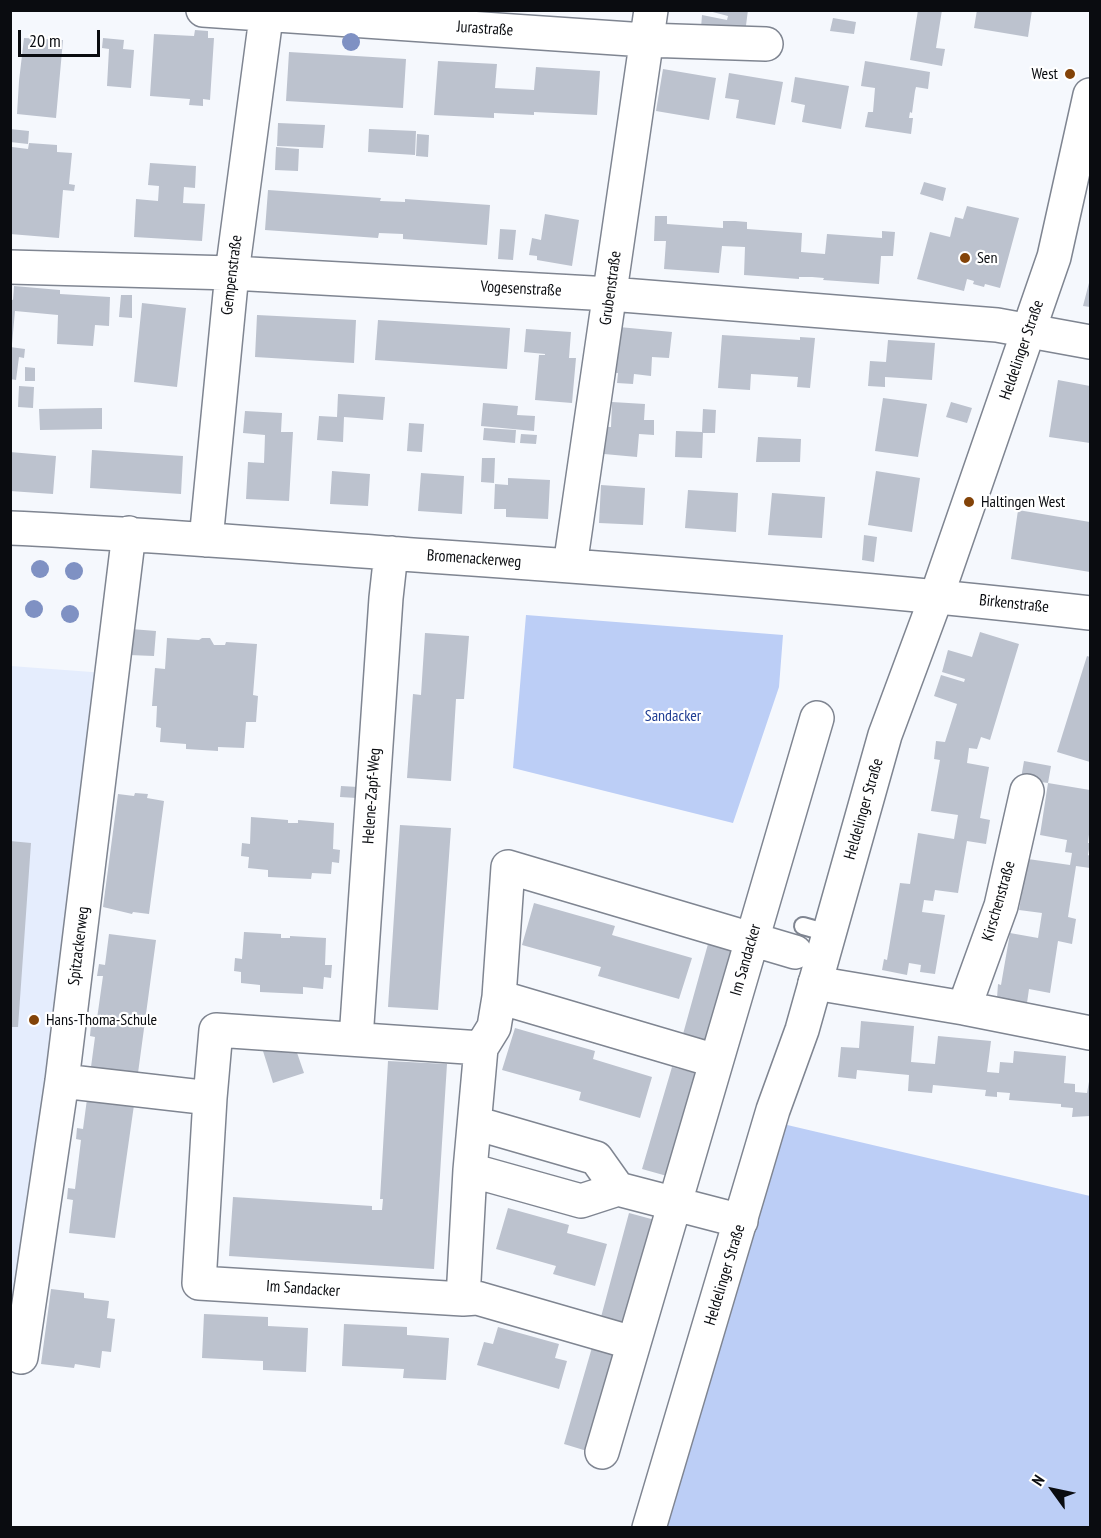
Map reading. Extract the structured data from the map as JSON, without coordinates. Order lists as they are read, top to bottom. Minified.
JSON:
{"streets":{"street":["Jurastraße","Gempenstraße","Grubenstraße","Vogesenstraße","Heldelinger Straße","Bromenackerweg","Birkenstraße","Helene-Zapf-Weg","Kirschenstraße","Spitzackerweg","Im Sandacker"]},"crossings":[["Jurastraße","Gempenstraße"],["Jurastraße","Grubenstraße"],["Gempenstraße","Vogesenstraße"],["Gempenstraße","Bromenackerweg"],["Grubenstraße","Vogesenstraße"],["Grubenstraße","Bromenackerweg"],["Vogesenstraße","Heldelinger Straße"],["Heldelinger Straße","Bromenackerweg"],["Heldelinger Straße","Birkenstraße"],["Bromenackerweg","Birkenstraße"],["Bromenackerweg","Helene-Zapf-Weg"],["Bromenackerweg","Spitzackerweg"],["Helene-Zapf-Weg","Im Sandacker"]],"parks":["Sandacker"],"places":["West","Sen","Haltingen West","Hans-Thoma-Schule"],"scale_bar":"20 m","north":"top left"}
